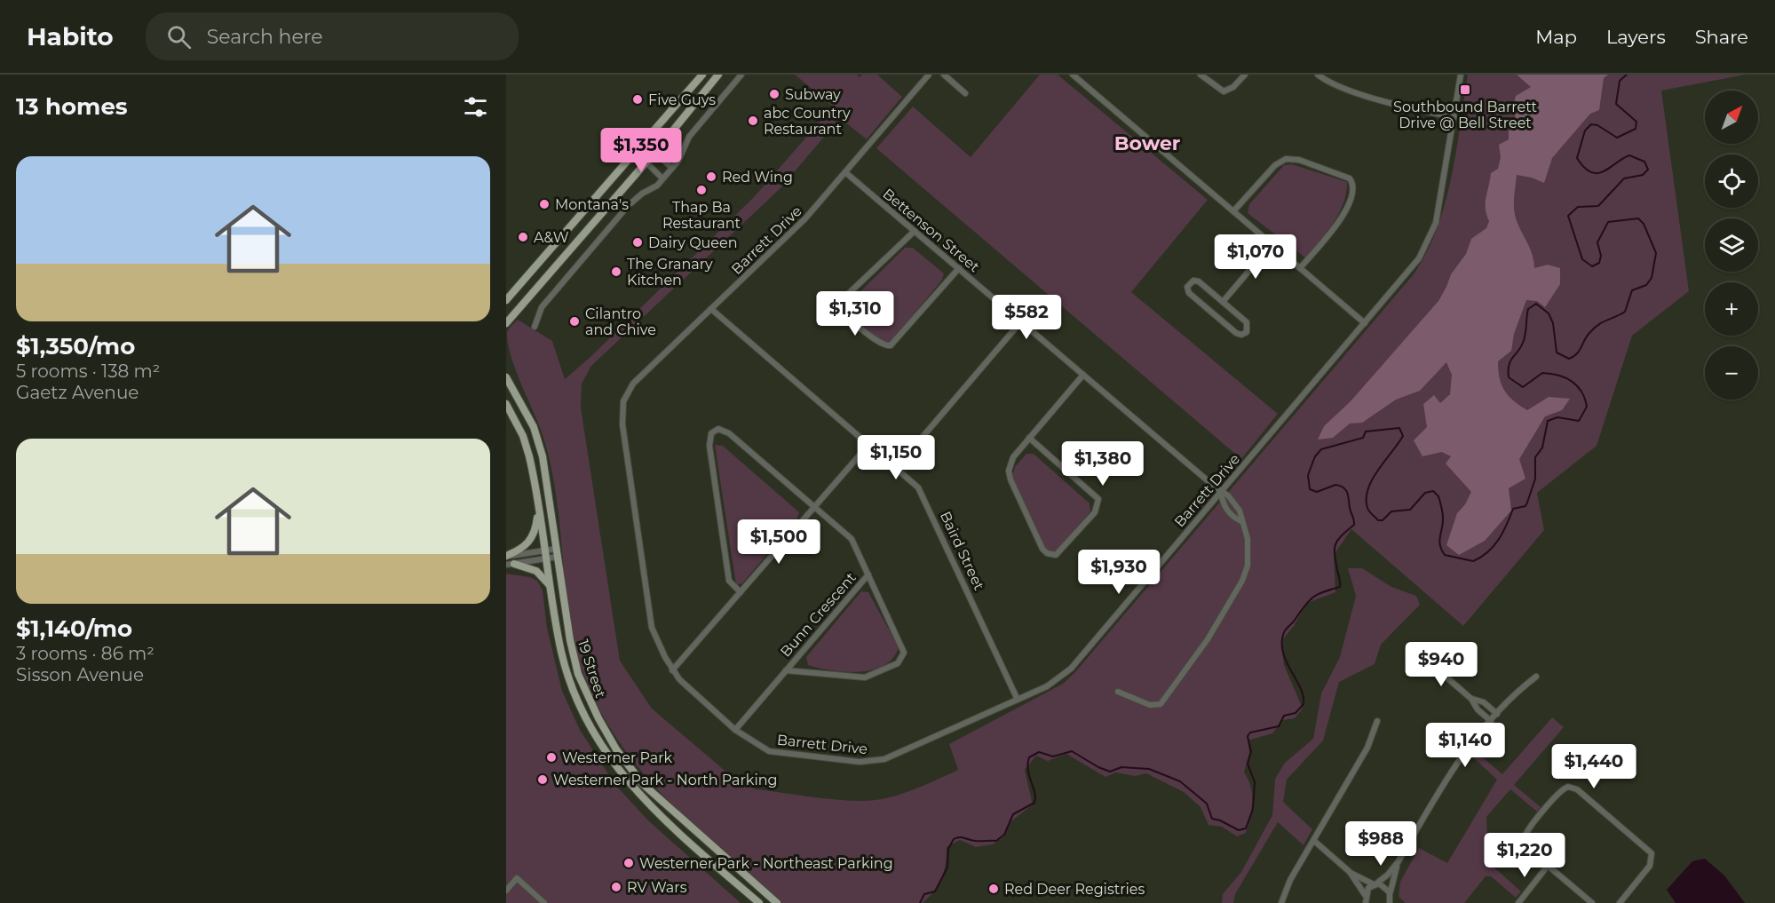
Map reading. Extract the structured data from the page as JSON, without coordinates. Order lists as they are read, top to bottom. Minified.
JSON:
{"streets":{"main road":["19 Street"],"street":["Bettenson Street","Barrett Drive","Baird Street","Bunn Crescent"]},"crossings":[["Bettenson Street","Barrett Drive"],["Barrett Drive","Baird Street"],["Barrett Drive","Bunn Crescent"]],"districts":["Bower"],"places":{"transit":["Southbound Barrett Drive @ Bell Street"],"other":["Subway","Five Guys","abc Country Restaurant","Red Wing","Thap Ba Restaurant","Montana's","A&W","Dairy Queen","The Granary Kitchen","Cilantro and Chive","Westerner Park","Westerner Park - North Parking","Westerner Park - Northeast Parking","RV Wars","Red Deer Registries"]},"north":"top right","page":{"header":"Habito","search":"Search here","nav":["Map","Layers","Share"],"heading":"13 homes","map_buttons":["+","−"],"price":["$1,350","$1,070","$1,310","$582","$1,150","$1,380","$1,500","$1,930","$940","$1,140","$1,440","$988","$1,220"],"list":[{"name":"$1,350/mo","note":"5 rooms · 138 m² · Gaetz Avenue"},{"name":"$1,140/mo","note":"3 rooms · 86 m² · Sisson Avenue"}]}}
